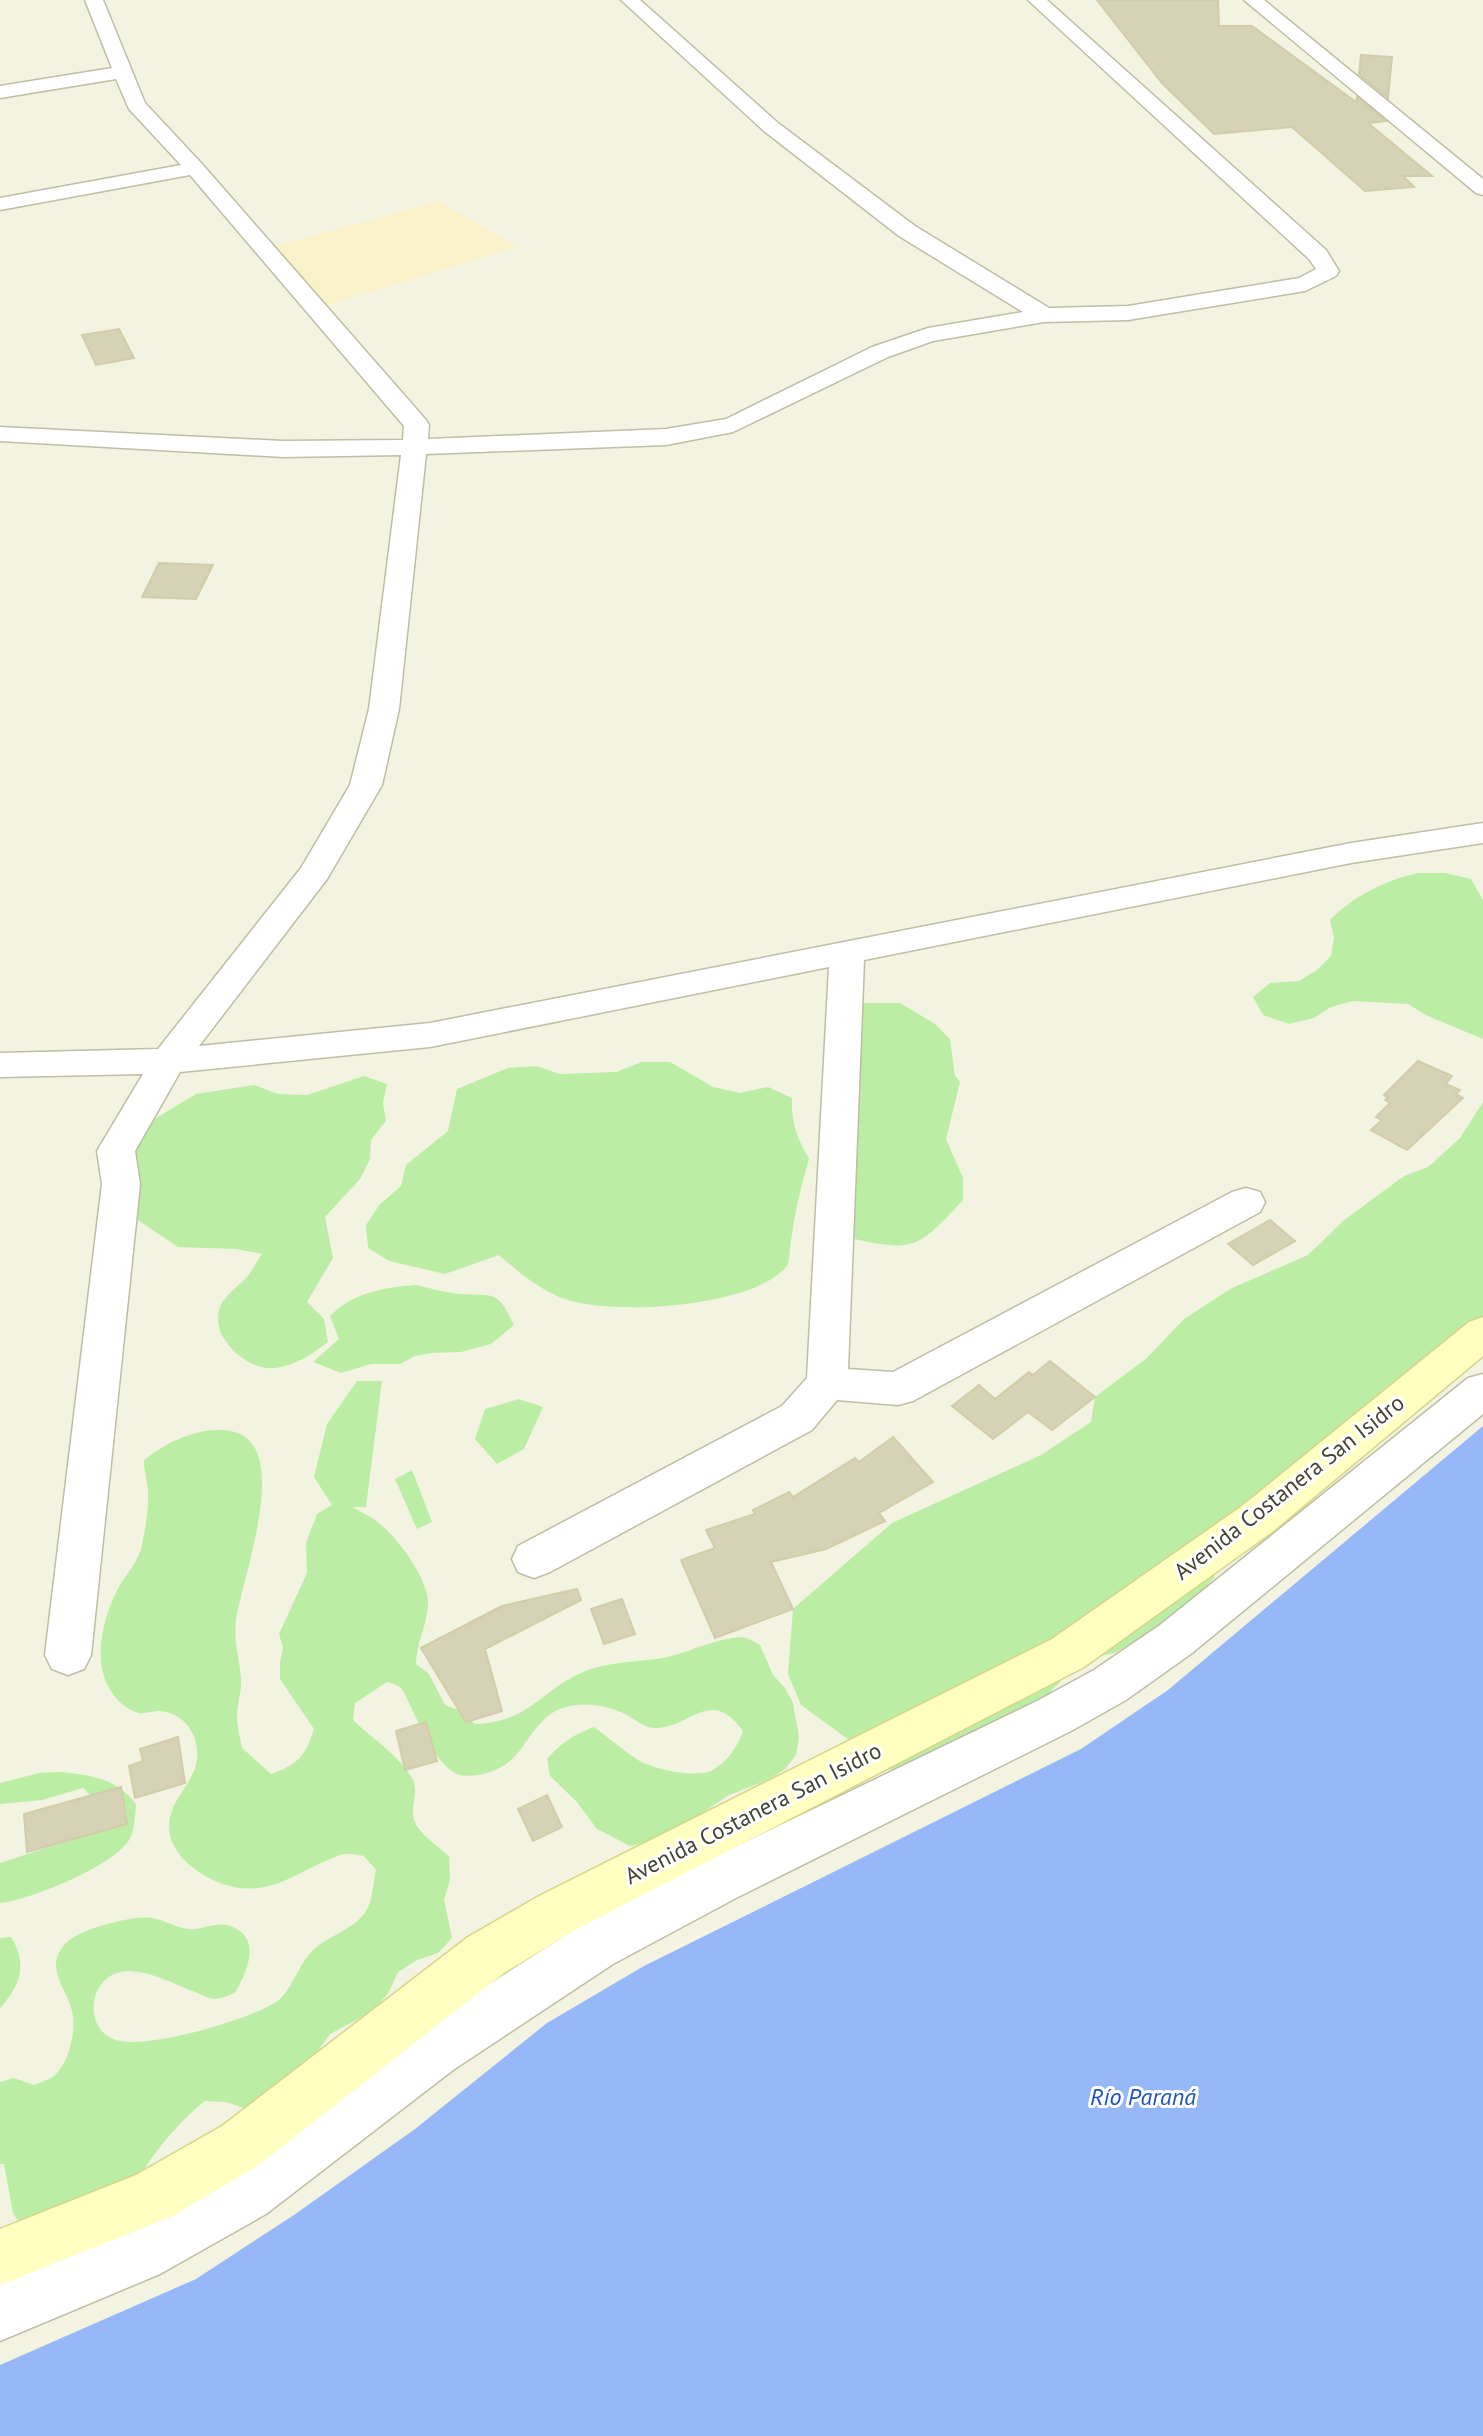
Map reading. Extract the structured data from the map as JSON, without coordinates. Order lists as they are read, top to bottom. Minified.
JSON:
{"streets":{"main road":["Avenida Costanera San Isidro"]},"water":["Río Paraná"]}
